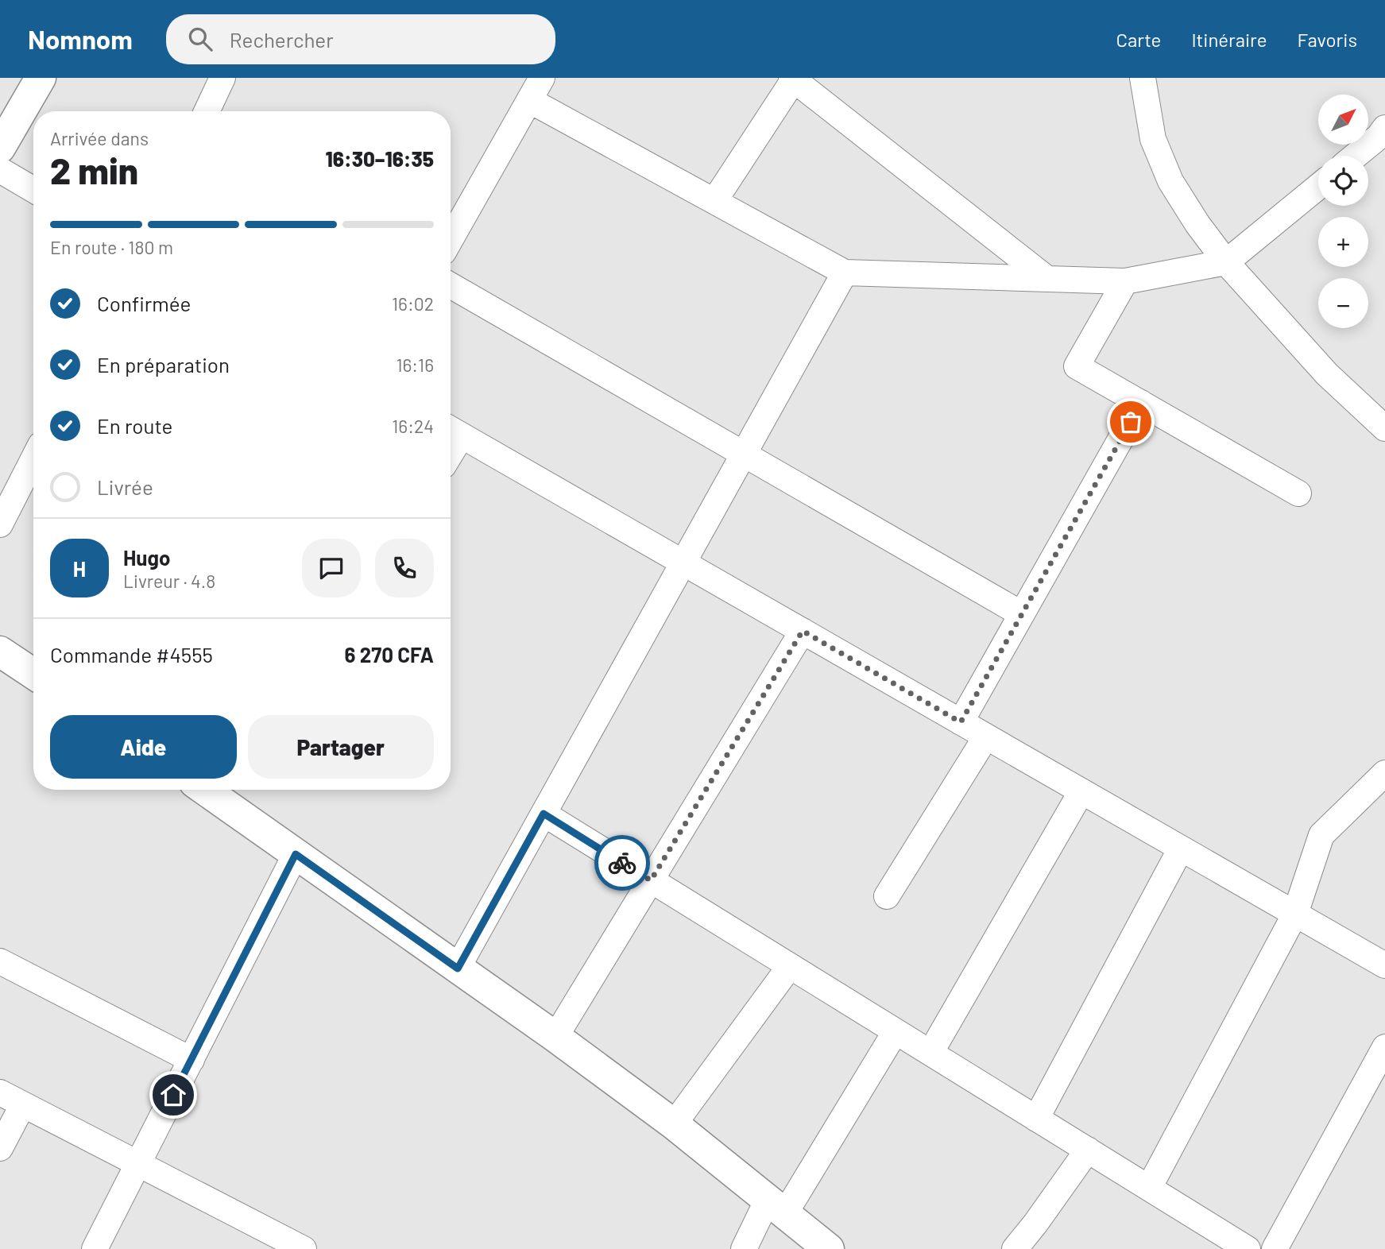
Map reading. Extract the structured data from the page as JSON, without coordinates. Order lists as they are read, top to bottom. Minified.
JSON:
{"north":"top right","page":{"header":"Nomnom","search":"Rechercher","nav":["Carte","Itinéraire","Favoris"],"map_buttons":["+","−"],"heading":["2 min","Arrivée dans","16:30–16:35"],"panel":["Hugo","Livreur · 4.8","Commande #4555","6 270 CFA"],"bar":"En route · 180 m","list":[["Confirmée","16:02"],["En préparation","16:16"],["En route","16:24"],"Livrée"],"round":"H","buttons":["Aide","Partager"]}}
